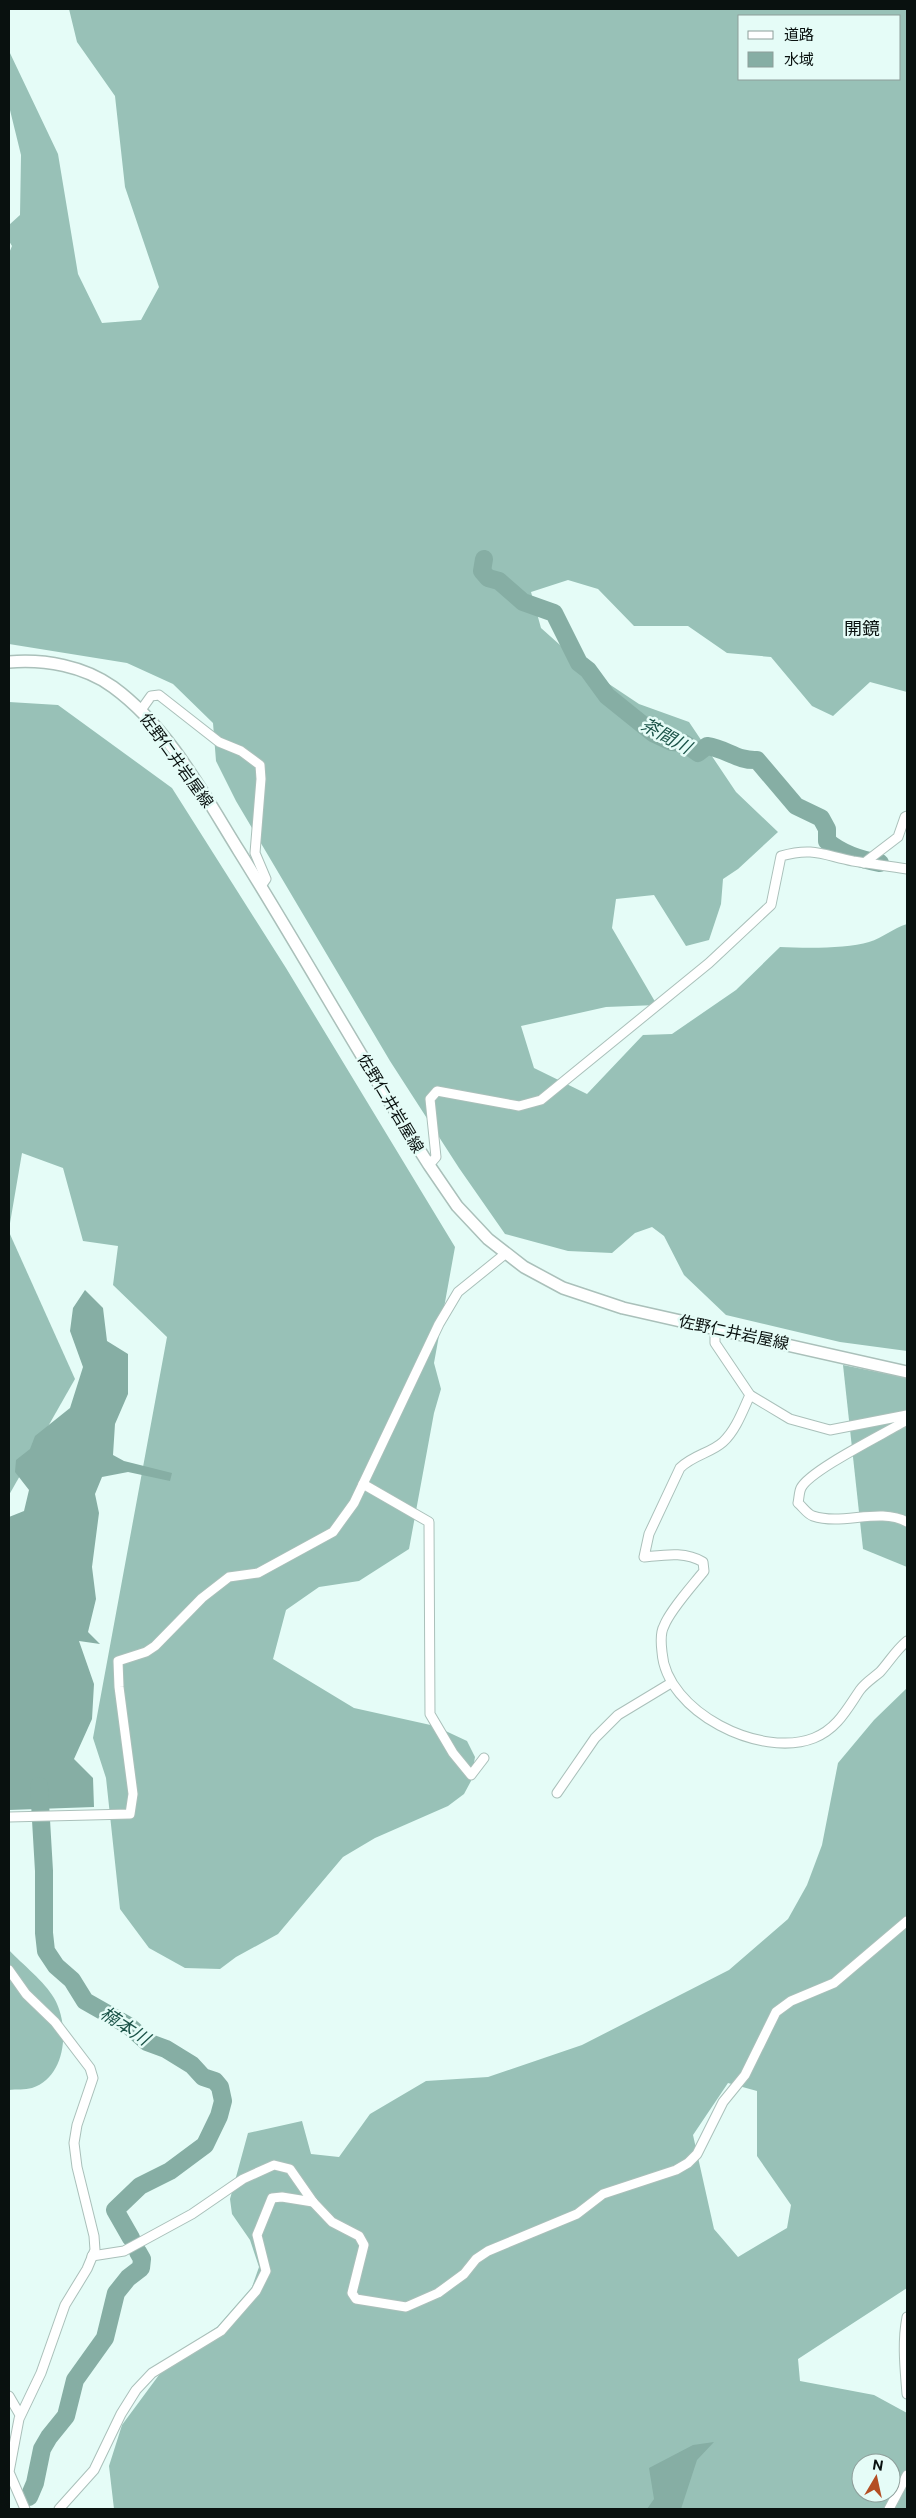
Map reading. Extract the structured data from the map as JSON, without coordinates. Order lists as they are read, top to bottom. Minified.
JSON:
{"streets":{"main road":["佐野仁井岩屋線"]},"districts":["開鏡"],"water":["茶間川","楠本川"],"legend":["道路","水域"],"north":"top"}
